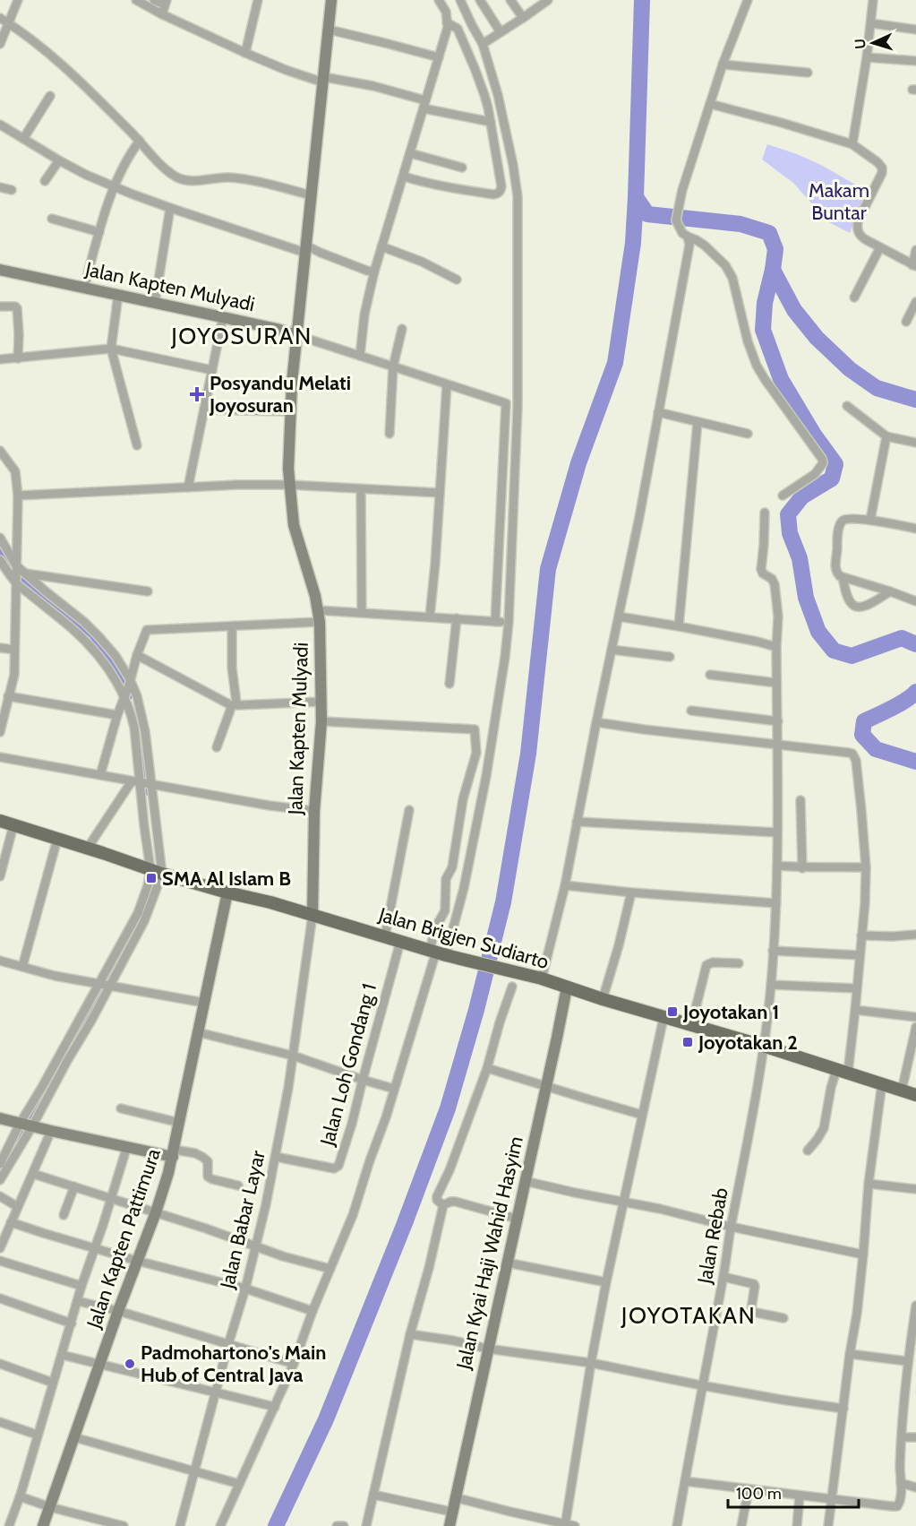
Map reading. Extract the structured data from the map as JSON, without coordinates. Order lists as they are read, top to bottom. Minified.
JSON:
{"streets":{"main road":["Jalan Kapten Mulyadi","Jalan Brigjen Sudiarto","Jalan Kapten Pattimura","Jalan Kyai Haji Wahid Hasyim"],"street":["Jalan Loh Gondang 1","Jalan Babar Layar","Jalan Rebab"]},"crossings":[["Jalan Kapten Mulyadi","Jalan Brigjen Sudiarto"],["Jalan Kapten Mulyadi","Jalan Babar Layar"],["Jalan Brigjen Sudiarto","Jalan Loh Gondang 1"],["Jalan Brigjen Sudiarto","Jalan Babar Layar"],["Jalan Brigjen Sudiarto","Jalan Rebab"],["Jalan Brigjen Sudiarto","Jalan Kapten Pattimura"],["Jalan Brigjen Sudiarto","Jalan Kyai Haji Wahid Hasyim"],["Jalan Loh Gondang 1","Jalan Babar Layar"]],"districts":["JOYOSURAN","JOYOTAKAN"],"parks":["Makam Buntar"],"places":{"health":["Posyandu Melati Joyosuran"],"transit":["SMA Al Islam B","Joyotakan 1","Joyotakan 2"],"other":["Padmohartono's Main Hub of Central Java"]},"scale_bar":"100 m","north":"left"}
